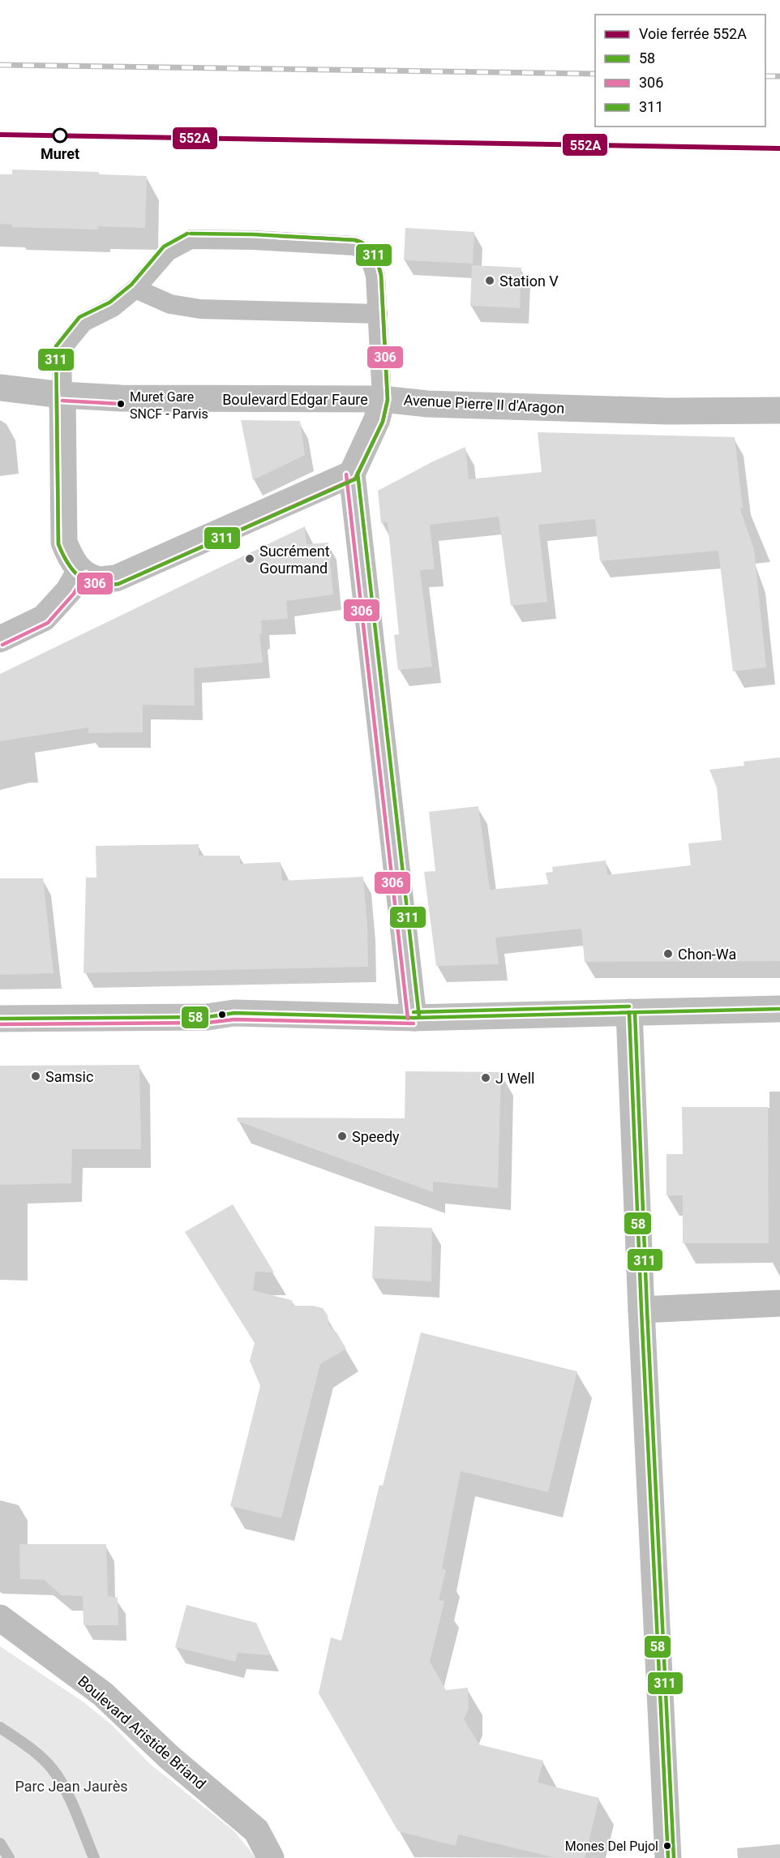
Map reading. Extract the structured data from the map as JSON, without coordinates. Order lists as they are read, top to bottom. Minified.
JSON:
{"streets":{"street":["Boulevard Edgar Faure","Avenue Pierre II d'Aragon","Boulevard Aristide Briand"]},"crossings":[["Boulevard Edgar Faure","Avenue Pierre II d'Aragon"]],"parks":["Parc Jean Jaurès"],"places":["Muret","Station V","Muret Gare SNCF - Parvis","Sucrément Gourmand","Chon-Wa","Samsic","J Well","Speedy","Mones Del Pujol"],"lines":["rail line 552A","transit line 311","transit line 306","transit line 58"],"legend":["Voie ferrée 552A","58","306","311"]}
